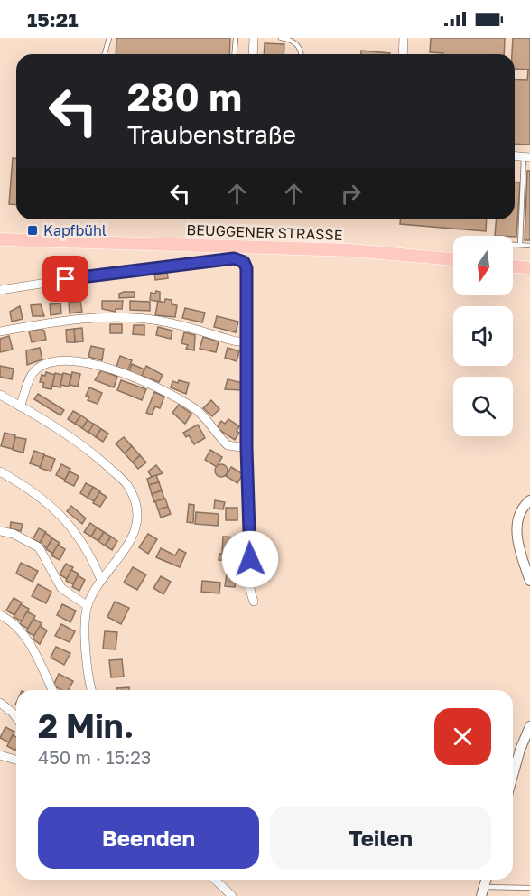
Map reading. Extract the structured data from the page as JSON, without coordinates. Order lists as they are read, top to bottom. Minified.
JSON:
{"streets":{"main road":["BEUGGENER STRASSE"]},"places":{"transit":["Kapfbühl"]},"north":"bottom","page":{"status":"15:21","turn":["280 m","Traubenstraße"],"heading":["2 Min.","450 m · 15:23"],"buttons":["Beenden","Teilen"]}}
